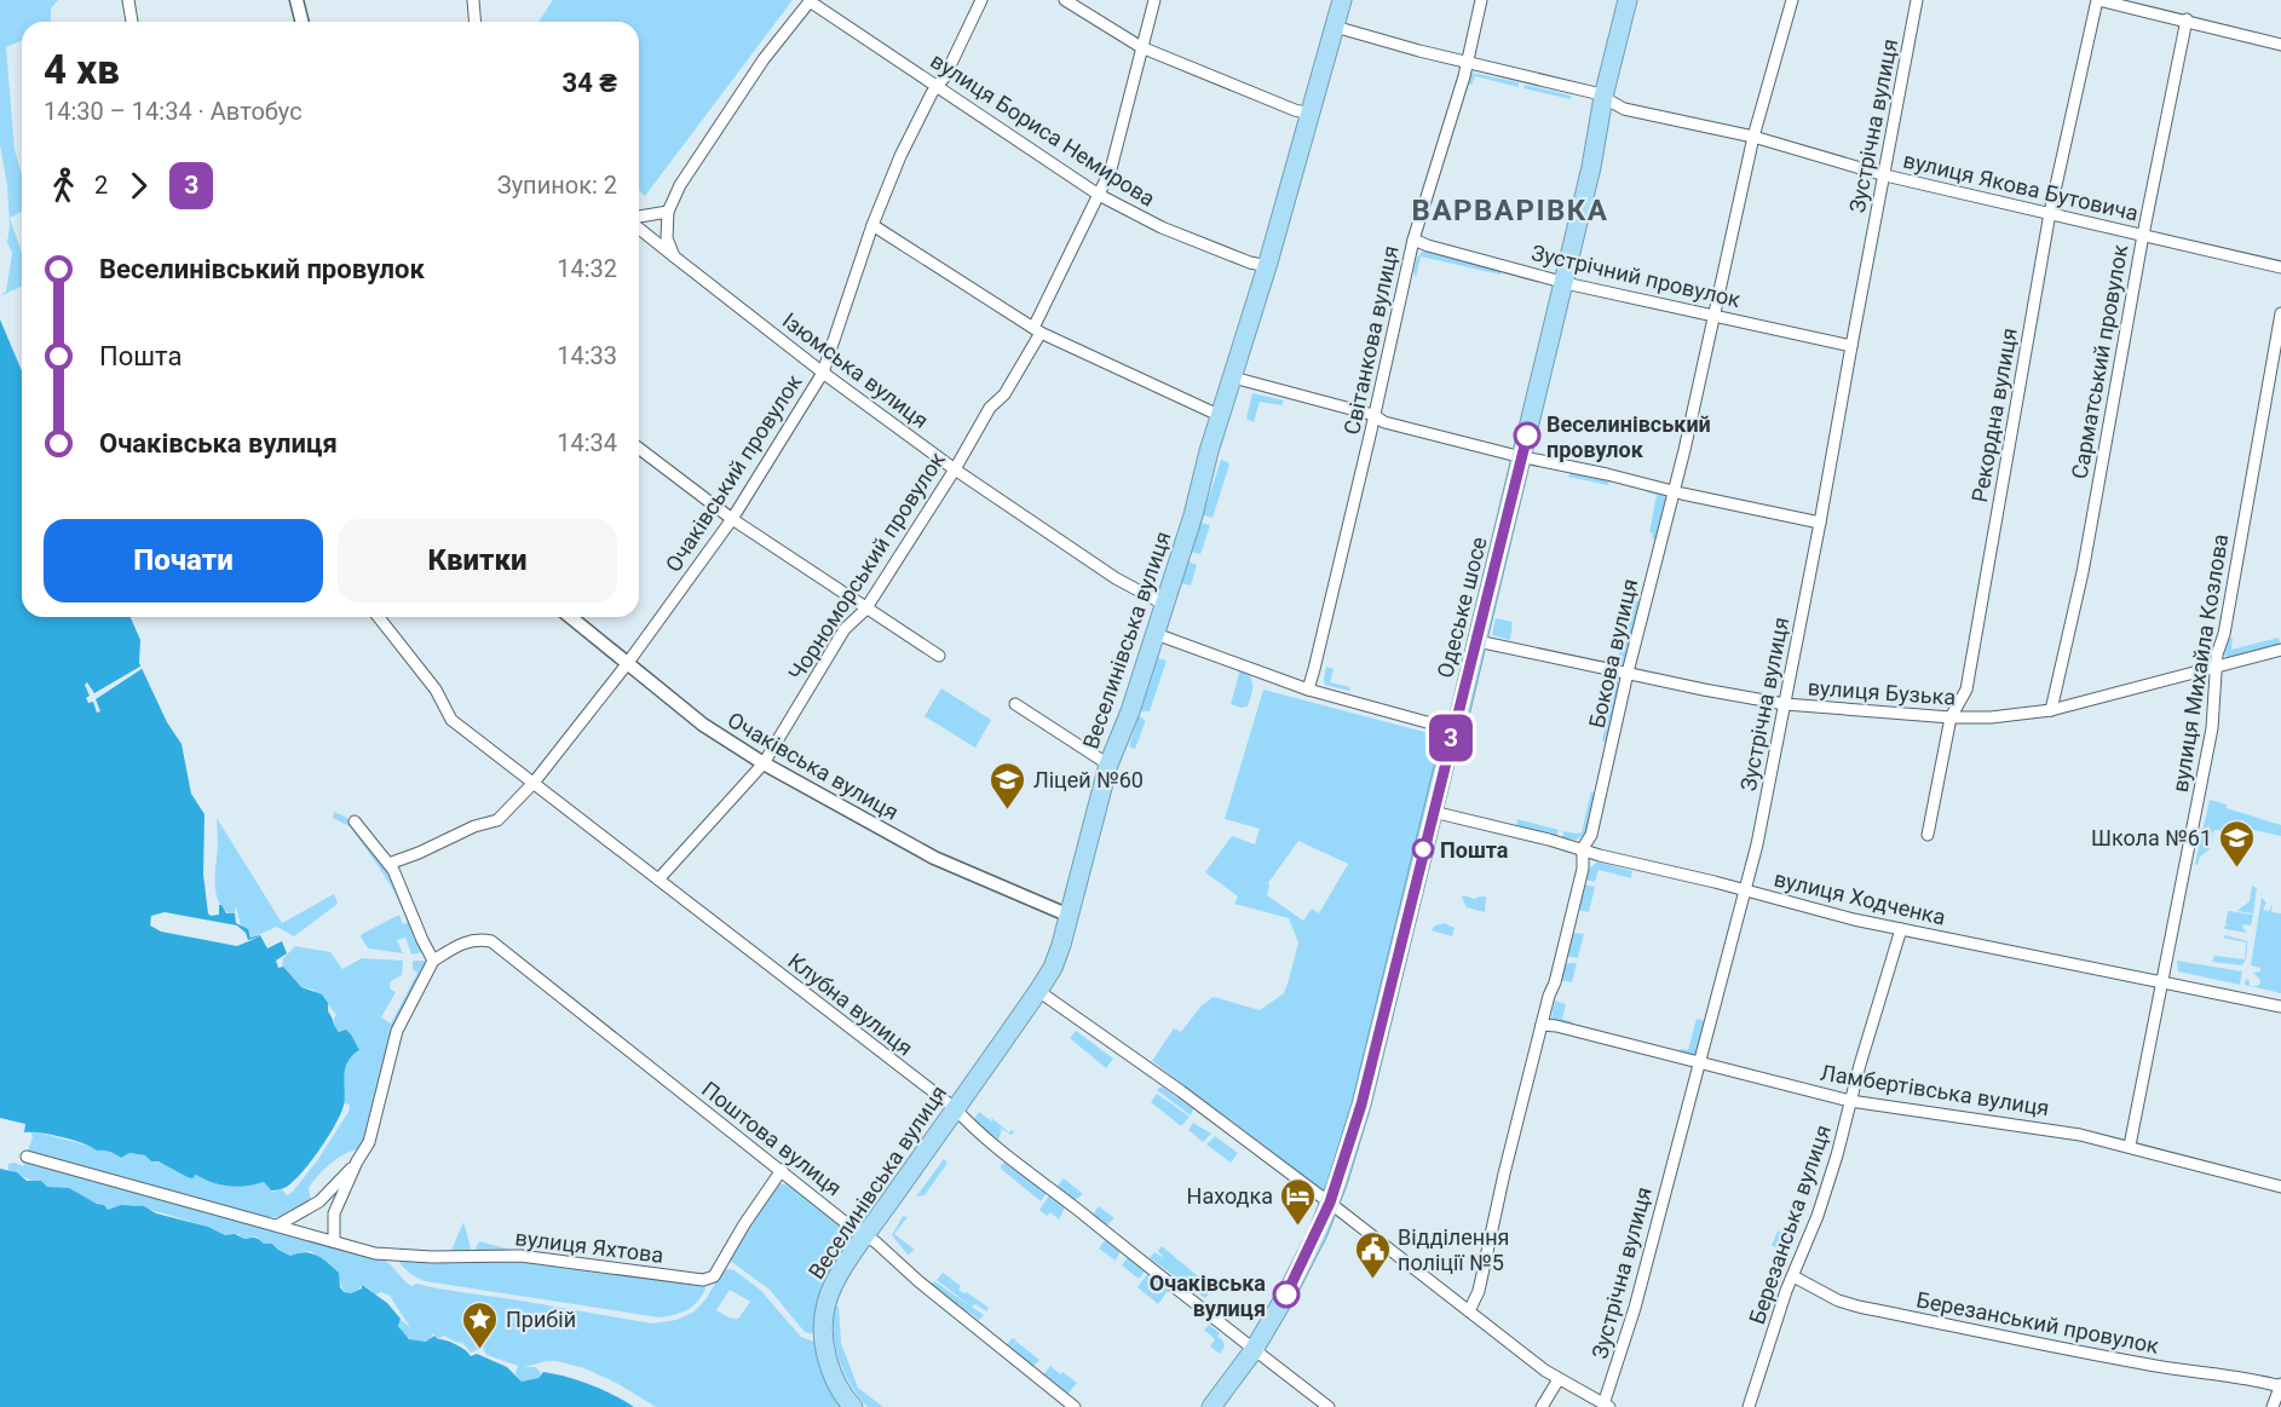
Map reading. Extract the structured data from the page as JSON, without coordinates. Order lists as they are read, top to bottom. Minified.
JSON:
{"streets":{"highway":["Одеське шосе","Веселинівська вулиця"],"street":["Зустрічна вулиця","вулиця Бориса Немирова","вулиця Якова Бутовича","Зустрічний провулок","Світанкова вулиця","Сарматський провулок","Ізюмська вулиця","Рекордна вулиця","Очаківський провулок","Чорноморський провулок","Бокова вулиця","вулиця Михайла Козлова","вулиця Бузька","Очаківська вулиця","вулиця Ходченка","Клубна вулиця","Ламбертівська вулиця","Поштова вулиця","Березанська вулиця","вулиця Яхтова","Березанський провулок"]},"crossings":[["Зустрічна вулиця","вулиця Якова Бутовича"],["Зустрічна вулиця","Зустрічний провулок"],["Зустрічна вулиця","вулиця Бузька"],["Зустрічна вулиця","вулиця Ходченка"],["Зустрічна вулиця","Ламбертівська вулиця"],["вулиця Бориса Немирова","Очаківський провулок"],["вулиця Бориса Немирова","Чорноморський провулок"],["вулиця Бориса Немирова","Веселинівська вулиця"],["вулиця Якова Бутовича","Світанкова вулиця"],["вулиця Якова Бутовича","Сарматський провулок"],["вулиця Якова Бутовича","Рекордна вулиця"],["вулиця Якова Бутовича","Одеське шосе"],["вулиця Якова Бутовича","Веселинівська вулиця"],["вулиця Якова Бутовича","Бокова вулиця"],["Зустрічний провулок","Світанкова вулиця"],["Зустрічний провулок","Одеське шосе"],["Зустрічний провулок","Бокова вулиця"],["Сарматський провулок","вулиця Бузька"],["Ізюмська вулиця","Очаківський провулок"],["Ізюмська вулиця","Чорноморський провулок"],["Ізюмська вулиця","Веселинівська вулиця"],["Рекордна вулиця","вулиця Бузька"],["Очаківський провулок","Очаківська вулиця"],["Очаківський провулок","Клубна вулиця"],["Чорноморський провулок","Очаківська вулиця"],["Чорноморський провулок","Клубна вулиця"],["Одеське шосе","вулиця Бузька"],["Одеське шосе","вулиця Ходченка"],["Одеське шосе","Клубна вулиця"],["Веселинівська вулиця","Очаківська вулиця"],["Веселинівська вулиця","Клубна вулиця"],["Веселинівська вулиця","Поштова вулиця"],["Бокова вулиця","вулиця Бузька"],["Бокова вулиця","вулиця Ходченка"],["Бокова вулиця","Ламбертівська вулиця"],["вулиця Михайла Козлова","вулиця Бузька"],["вулиця Михайла Козлова","вулиця Ходченка"],["вулиця Михайла Козлова","Ламбертівська вулиця"],["вулиця Ходченка","Березанська вулиця"],["Ламбертівська вулиця","Березанська вулиця"],["Поштова вулиця","вулиця Яхтова"],["Березанська вулиця","Березанський провулок"]],"districts":["ВАРВАРІВКА"],"places":{"other":["Веселинівський провулок","Пошта","Очаківська вулиця"],"school or university":["Ліцей №60","Школа №61"],"hotel":["Находка"],"public building":["Відділення поліції №5"],"place":["Прибій"]},"lines":["bus line 3"],"page":{"on_map":"3","heading":["4 хв","14:30 – 14:34 · Автобус","34 ₴"],"legs":["2","3","Зупинок: 2"],"list":[{"name":"Веселинівський провулок","value":"14:32"},{"name":"Пошта","value":"14:33"},{"name":"Очаківська вулиця","value":"14:34"}],"buttons":["Почати","Квитки"]}}
